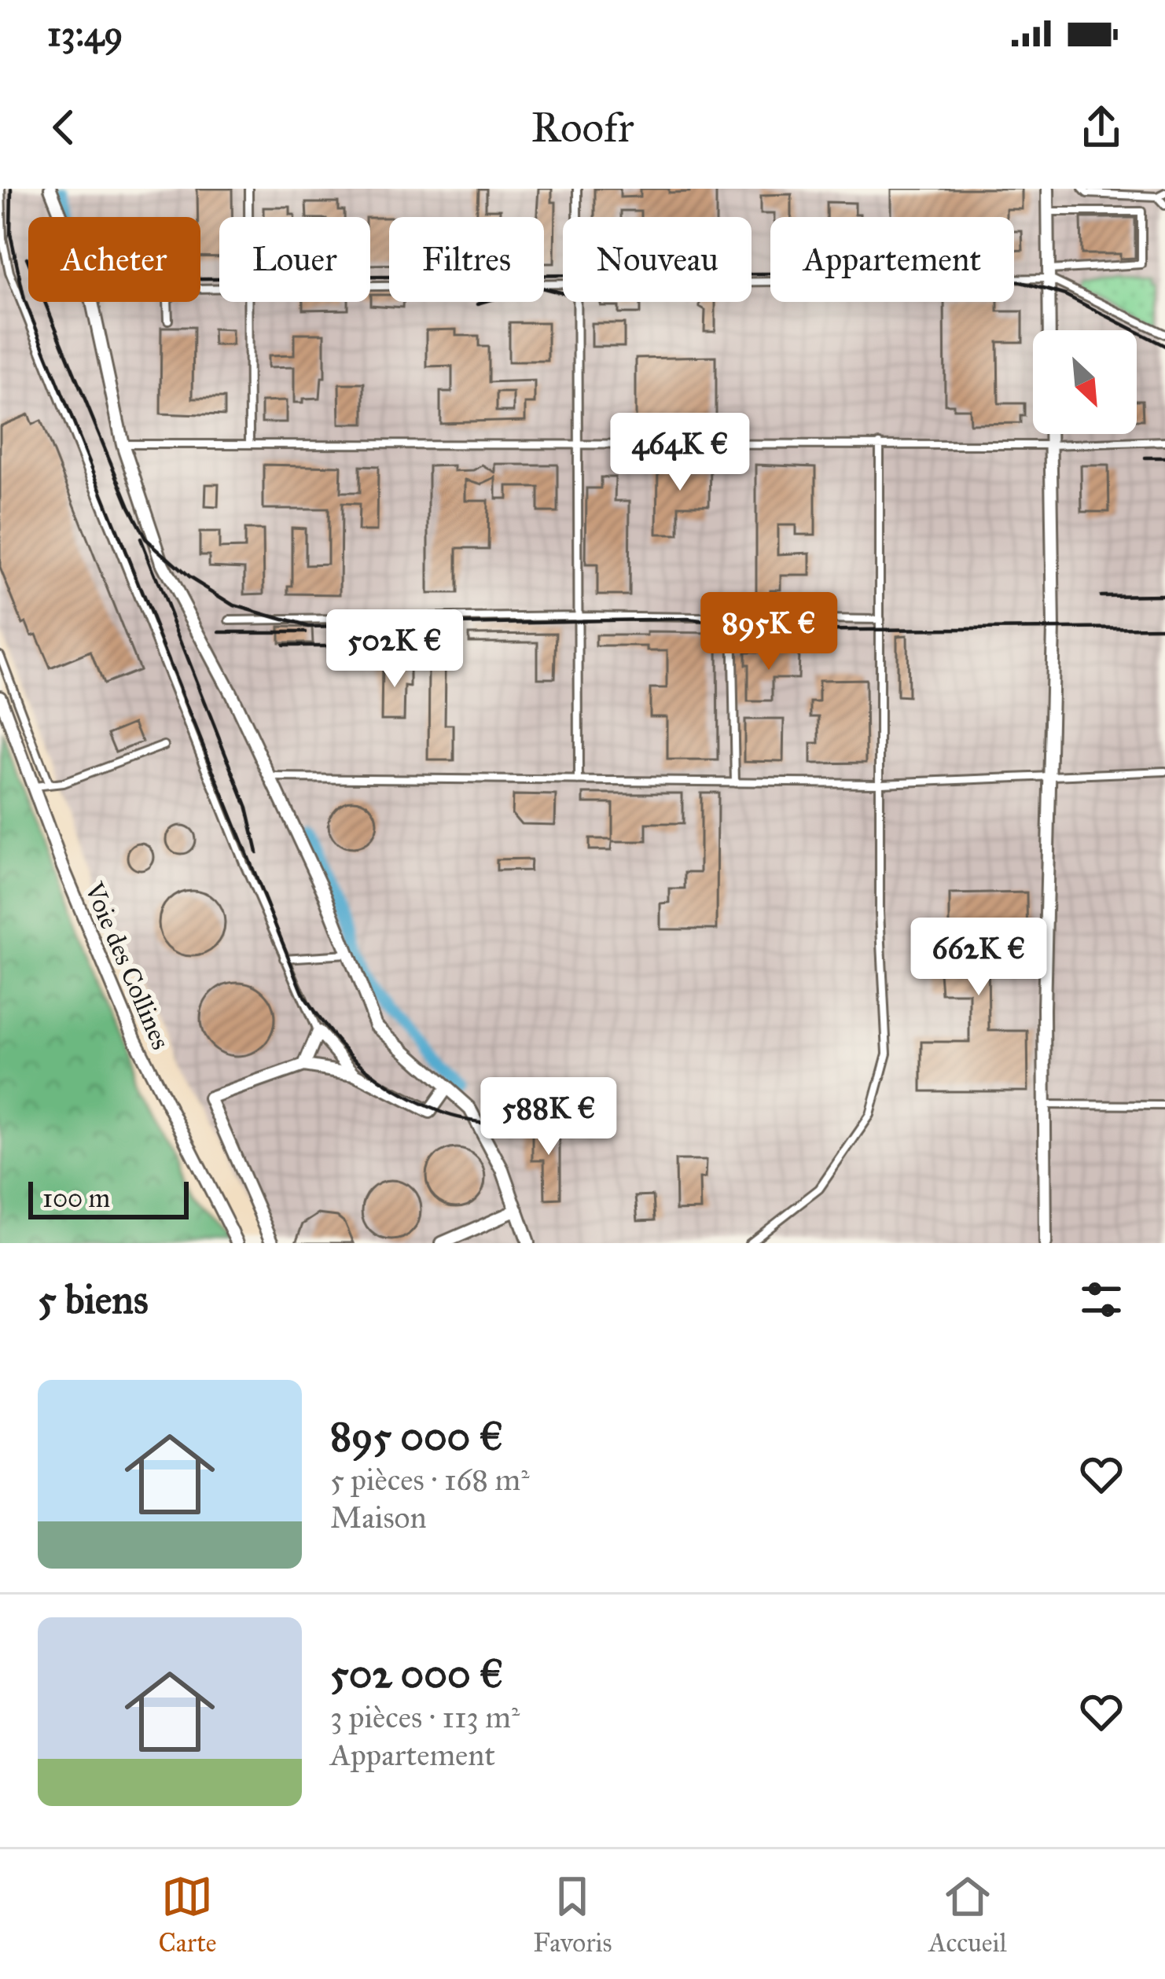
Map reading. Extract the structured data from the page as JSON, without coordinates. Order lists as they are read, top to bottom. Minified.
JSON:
{"streets":{"street":["Voie des Collines"]},"scale_bar":"100 m","north":"bottom right","page":{"status":"13:49","header":"Roofr","chip":["Acheter","Louer","Filtres","Nouveau","Appartement"],"price":["464K €","895K €","502K €","662K €","588K €"],"scale":"100 m","heading":"5 biens","list":[{"name":"895 000 €","note":"5 pièces · 168 m² · Maison"},{"name":"502 000 €","note":"3 pièces · 113 m² · Appartement"}],"tabs":["Carte","Favoris","Accueil"]}}
